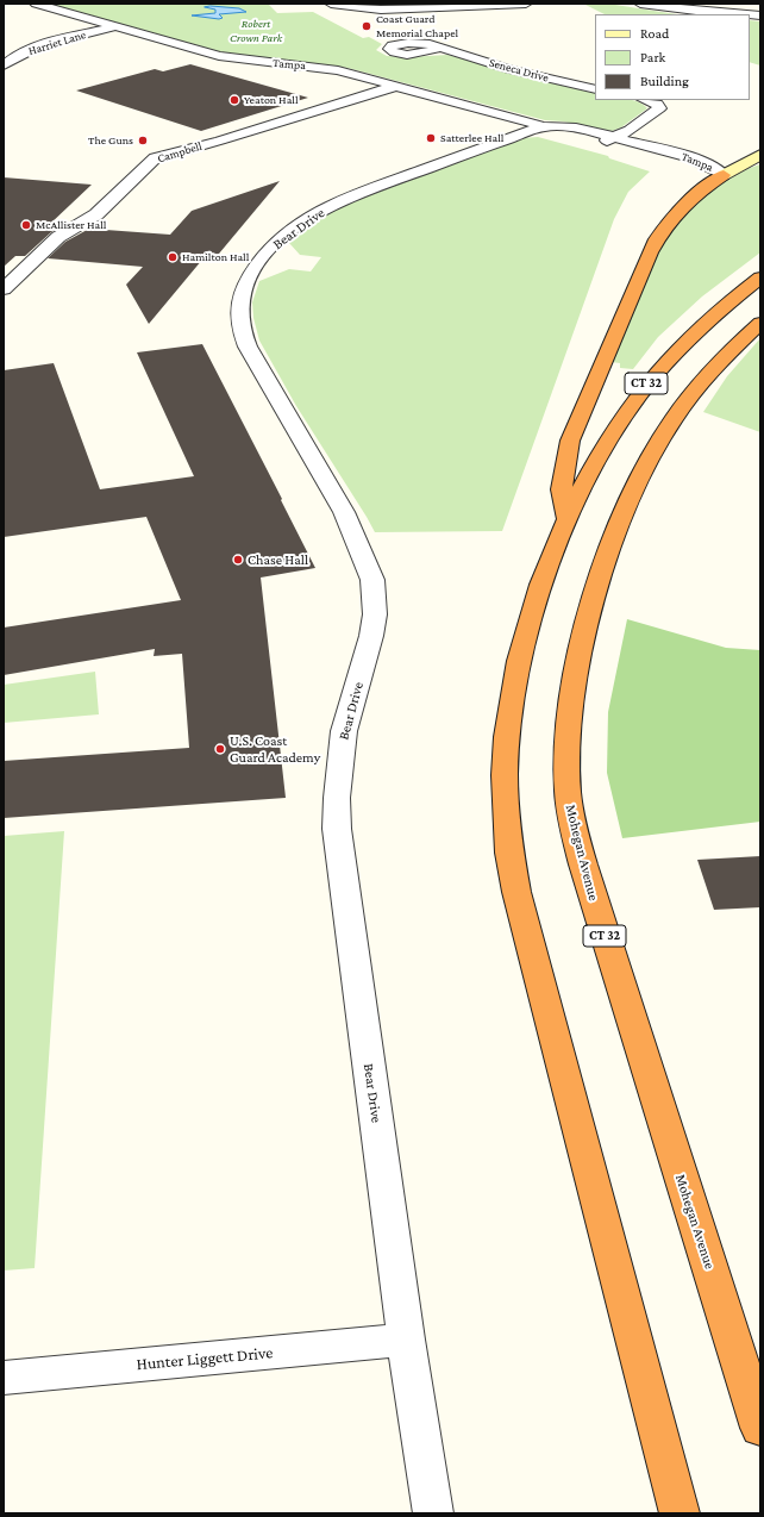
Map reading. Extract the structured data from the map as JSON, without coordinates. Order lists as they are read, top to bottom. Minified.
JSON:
{"streets":{"highway":["CT 32","Mohegan Avenue"],"street":["Harriet Lane","Tampa","Seneca Drive","Campbell","Bear Drive","Hunter Liggett Drive"]},"crossings":[["Harriet Lane","Tampa"],["Tampa","Campbell"],["Tampa","Bear Drive"],["Bear Drive","Hunter Liggett Drive"]],"parks":["Robert Crown Park"],"places":["Coast Guard Memorial Chapel","Yeaton Hall","Satterlee Hall","The Guns","McAllister Hall","Hamilton Hall","Chase Hall","U.S. Coast Guard Academy"],"legend":["Road","Park","Building"]}
